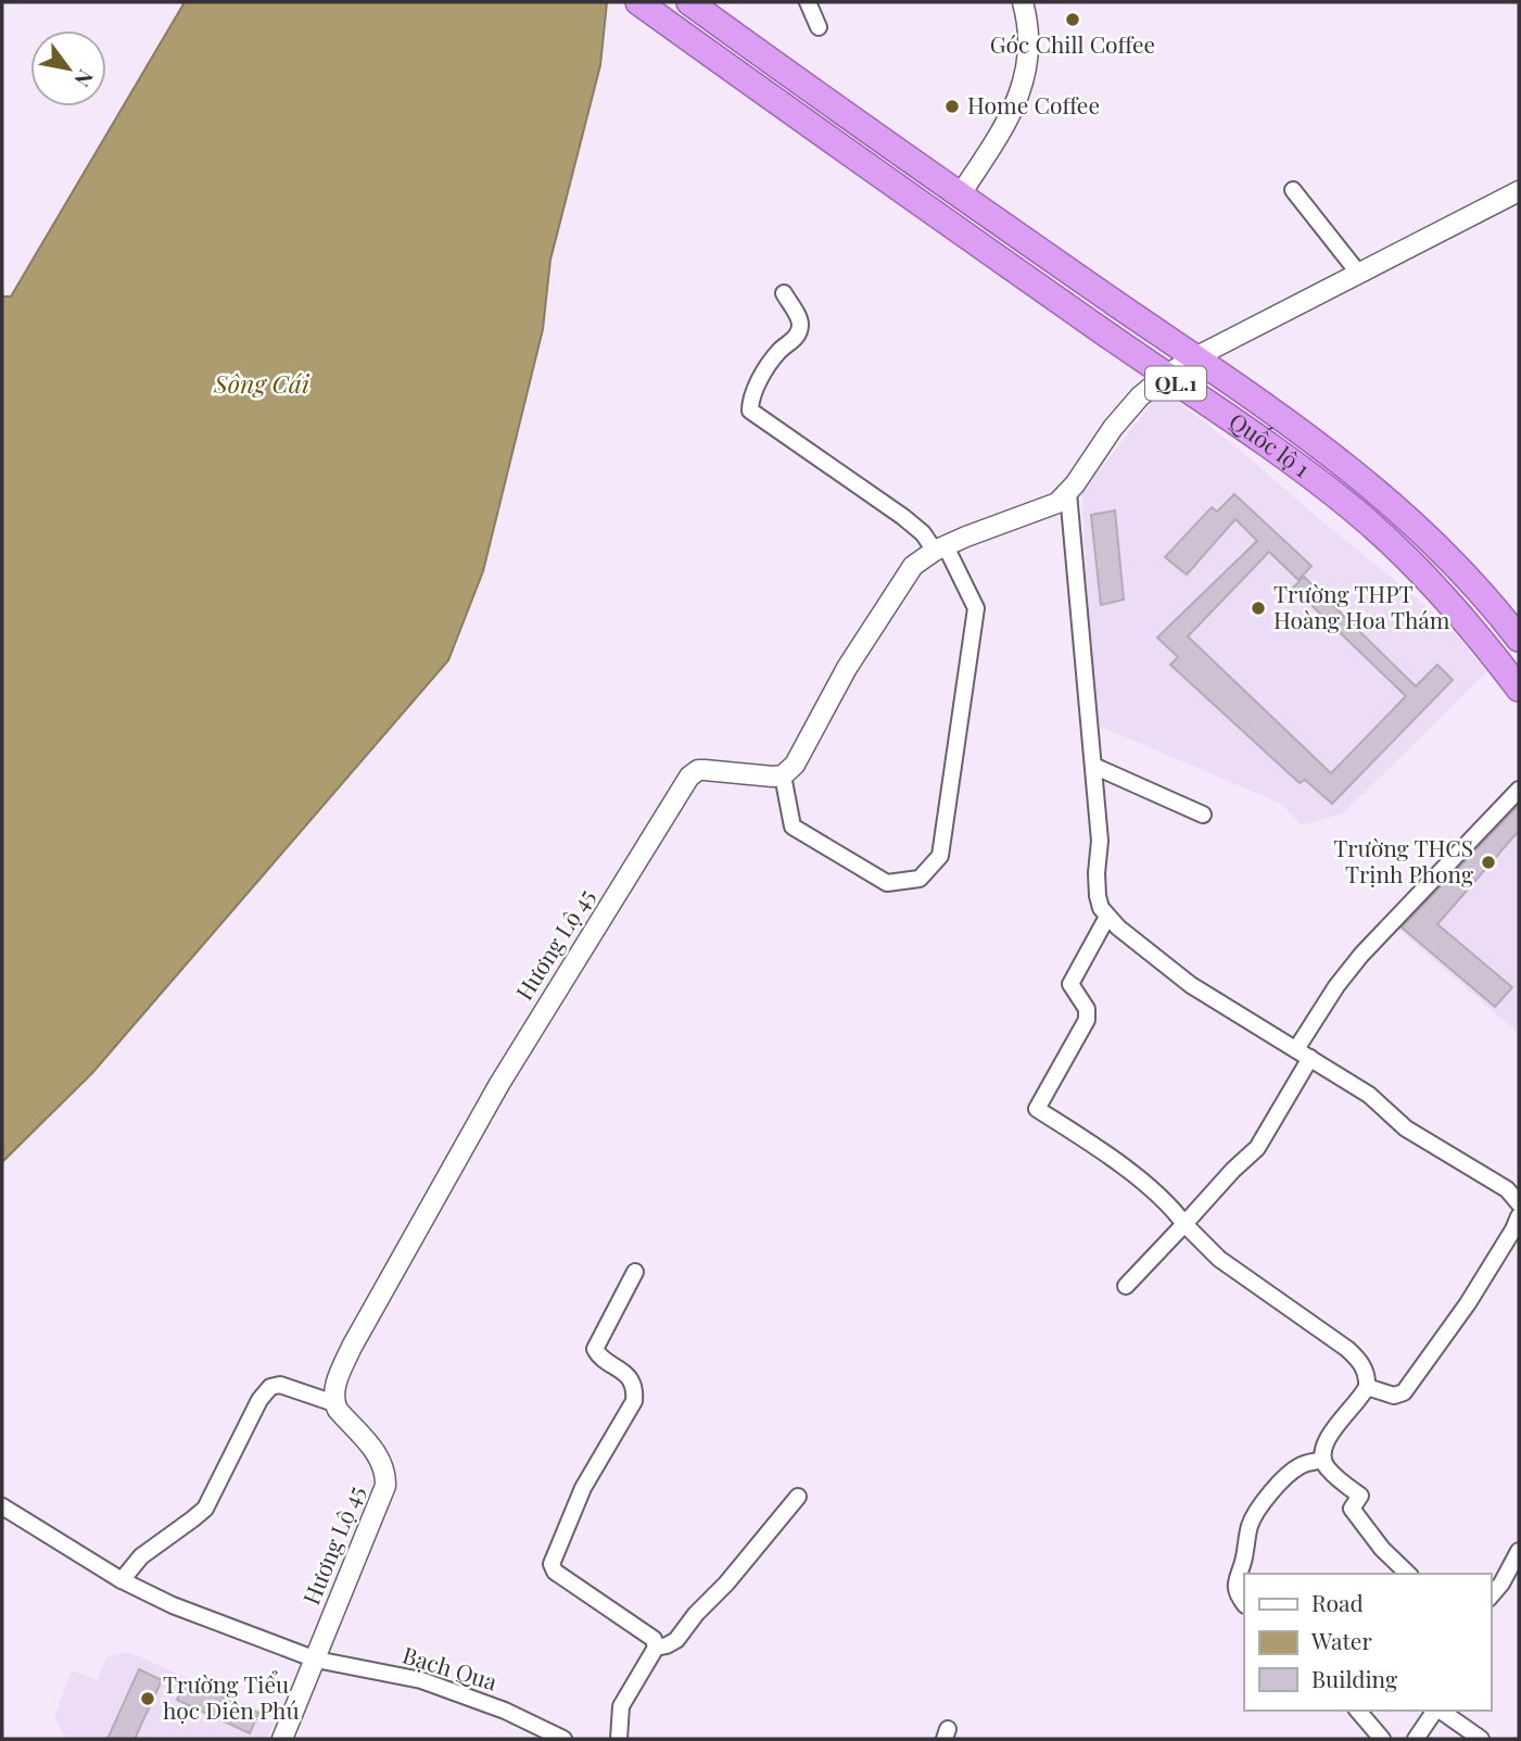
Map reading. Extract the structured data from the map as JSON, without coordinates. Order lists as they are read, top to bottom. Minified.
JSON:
{"streets":{"highway":["QL.1","Quốc lộ 1"],"street":["Hương Lộ 45","Bạch Qua"]},"crossings":[["Hương Lộ 45","Bạch Qua"]],"water":["Sông Cái"],"places":["Góc Chill Coffee","Home Coffee","Trường THPT Hoàng Hoa Thám","Trường THCS Trịnh Phong","Trường Tiểu học Diên Phú"],"legend":["Road","Water","Building"],"north":"bottom right"}
